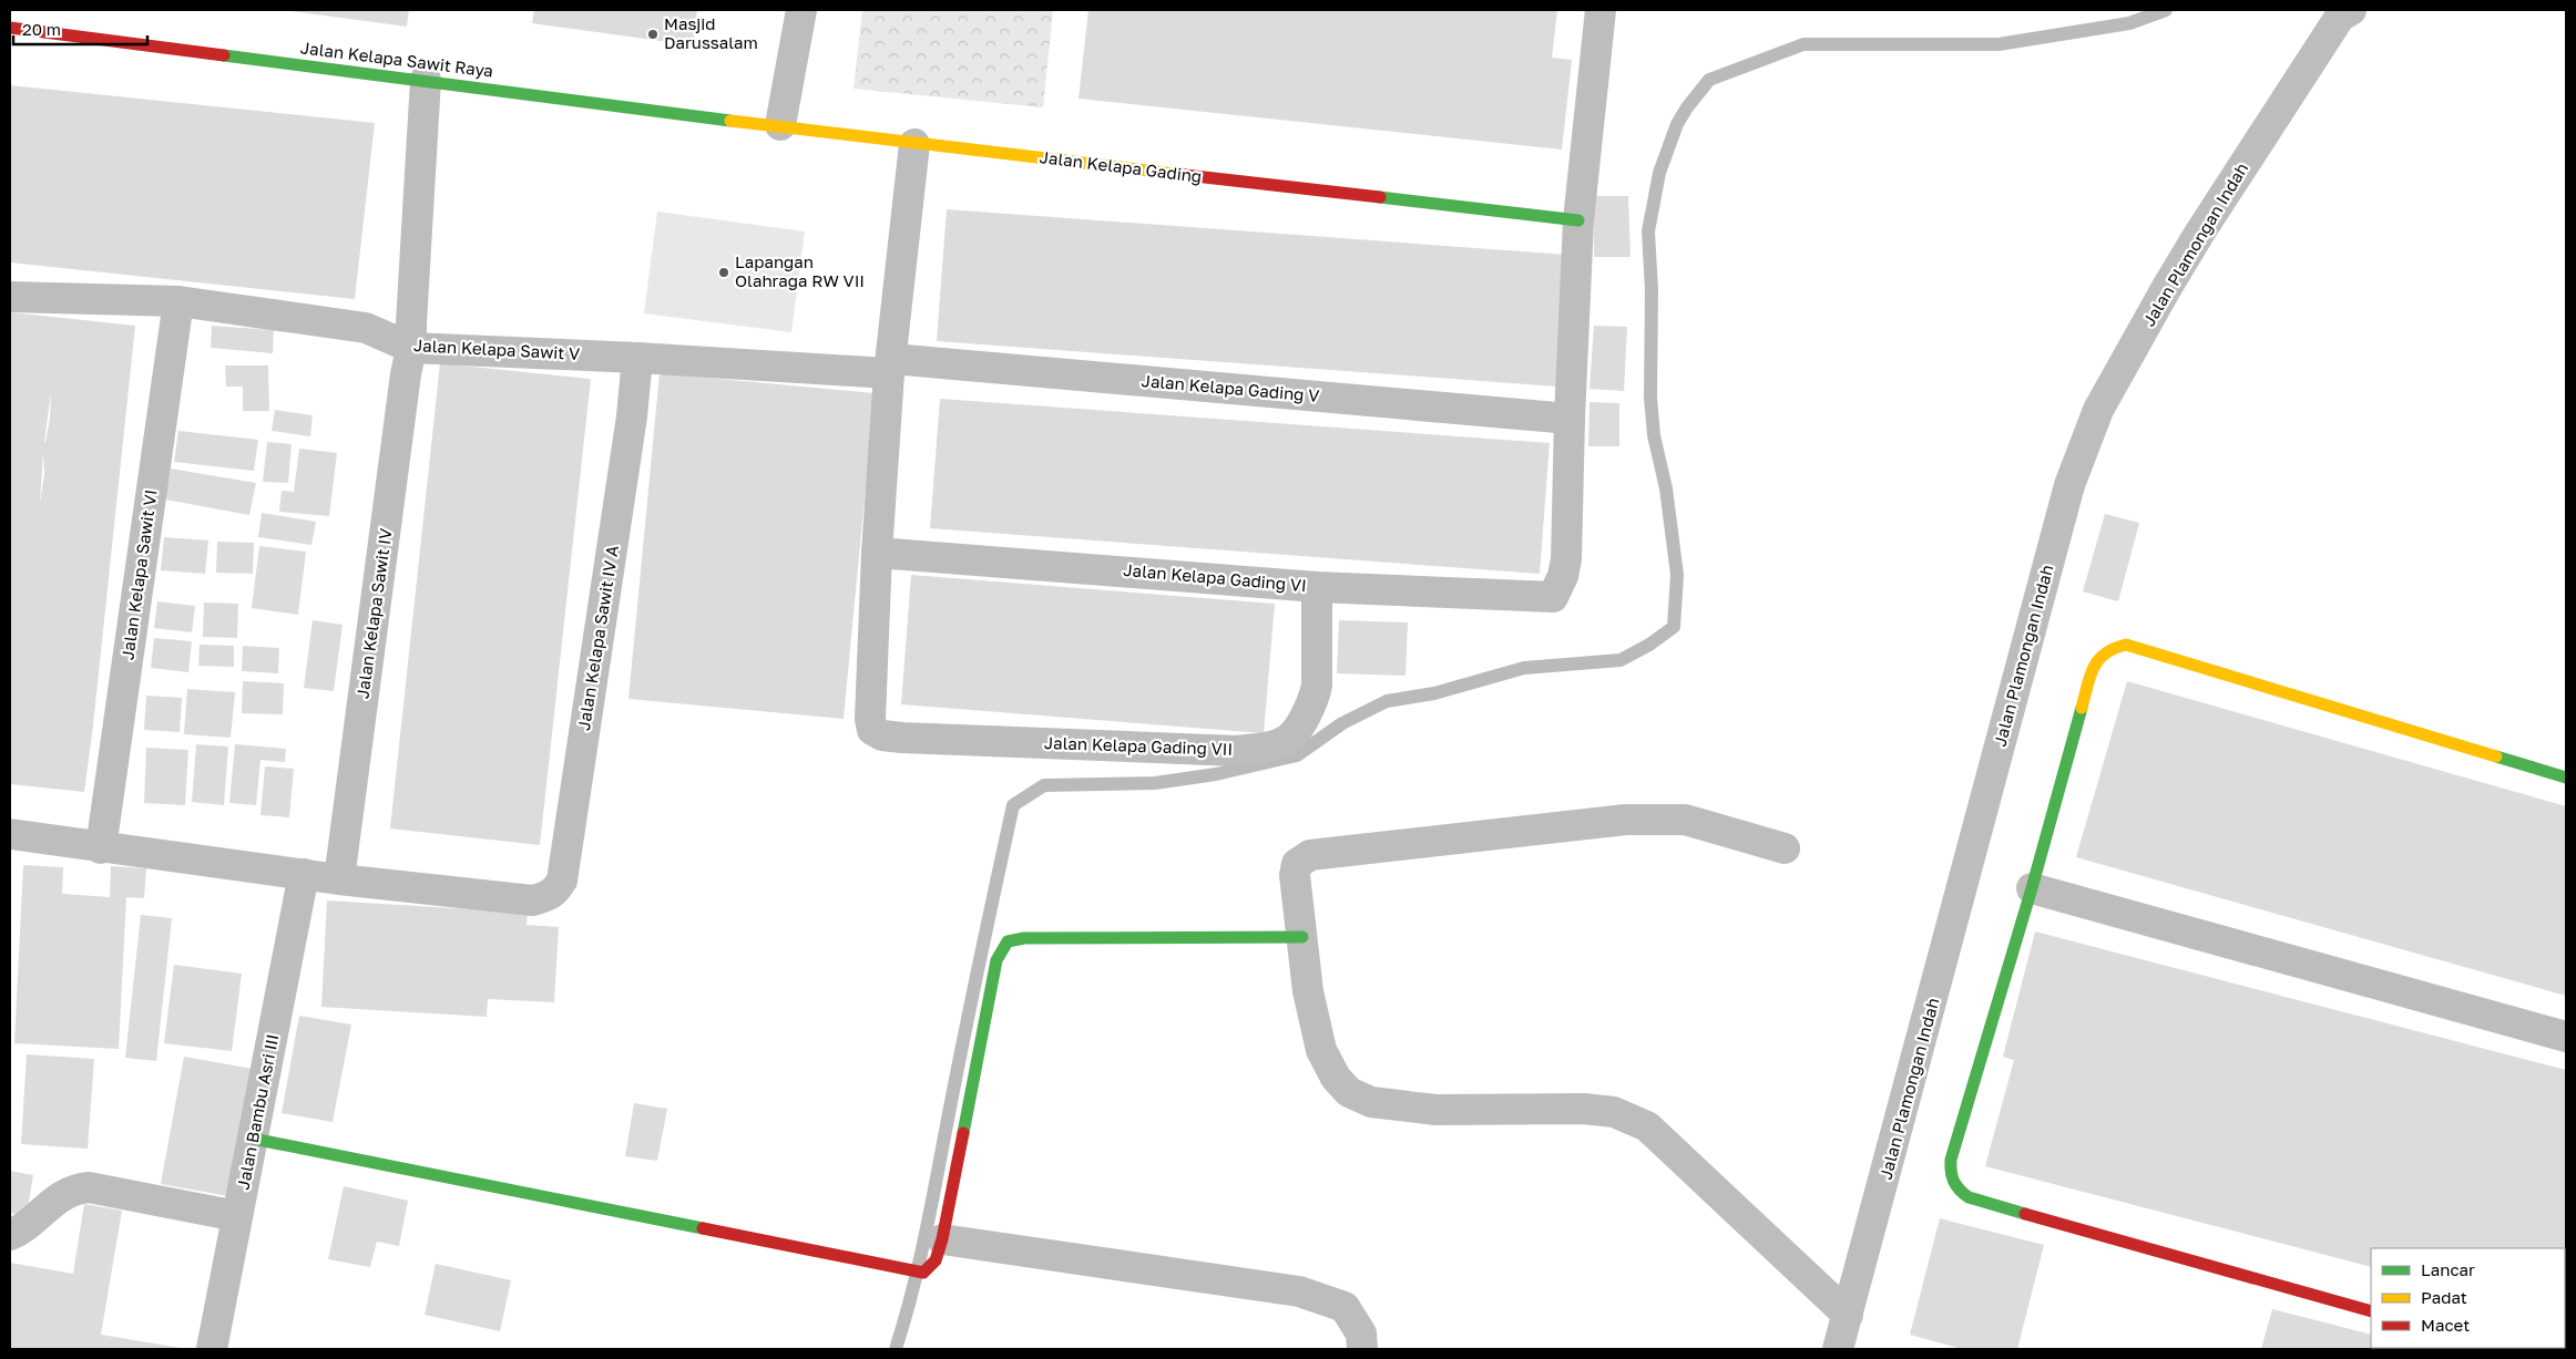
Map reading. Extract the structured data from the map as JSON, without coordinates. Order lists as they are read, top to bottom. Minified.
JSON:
{"streets":{"street":["Jalan Kelapa Sawit Raya","Jalan Kelapa Gading","Jalan Plamongan Indah","Jalan Kelapa Sawit V","Jalan Kelapa Gading V","Jalan Kelapa Sawit VI","Jalan Kelapa Gading VI","Jalan Kelapa Sawit IV","Jalan Kelapa Sawit IV A","Jalan Kelapa Gading VII","Jalan Bambu Asri III"]},"crossings":[["Jalan Kelapa Sawit Raya","Jalan Kelapa Gading"],["Jalan Kelapa Sawit Raya","Jalan Kelapa Sawit IV"],["Jalan Kelapa Sawit V","Jalan Kelapa Gading V"],["Jalan Kelapa Sawit V","Jalan Kelapa Sawit VI"],["Jalan Kelapa Sawit V","Jalan Kelapa Sawit IV"],["Jalan Kelapa Sawit V","Jalan Kelapa Sawit IV A"],["Jalan Kelapa Gading V","Jalan Kelapa Gading VI"],["Jalan Kelapa Gading VI","Jalan Kelapa Gading VII"],["Jalan Kelapa Sawit IV","Jalan Kelapa Sawit IV A"]],"places":["Masjid Darussalam","Lapangan Olahraga RW VII"],"legend":["Lancar","Padat","Macet"],"scale_bar":"20 m"}
